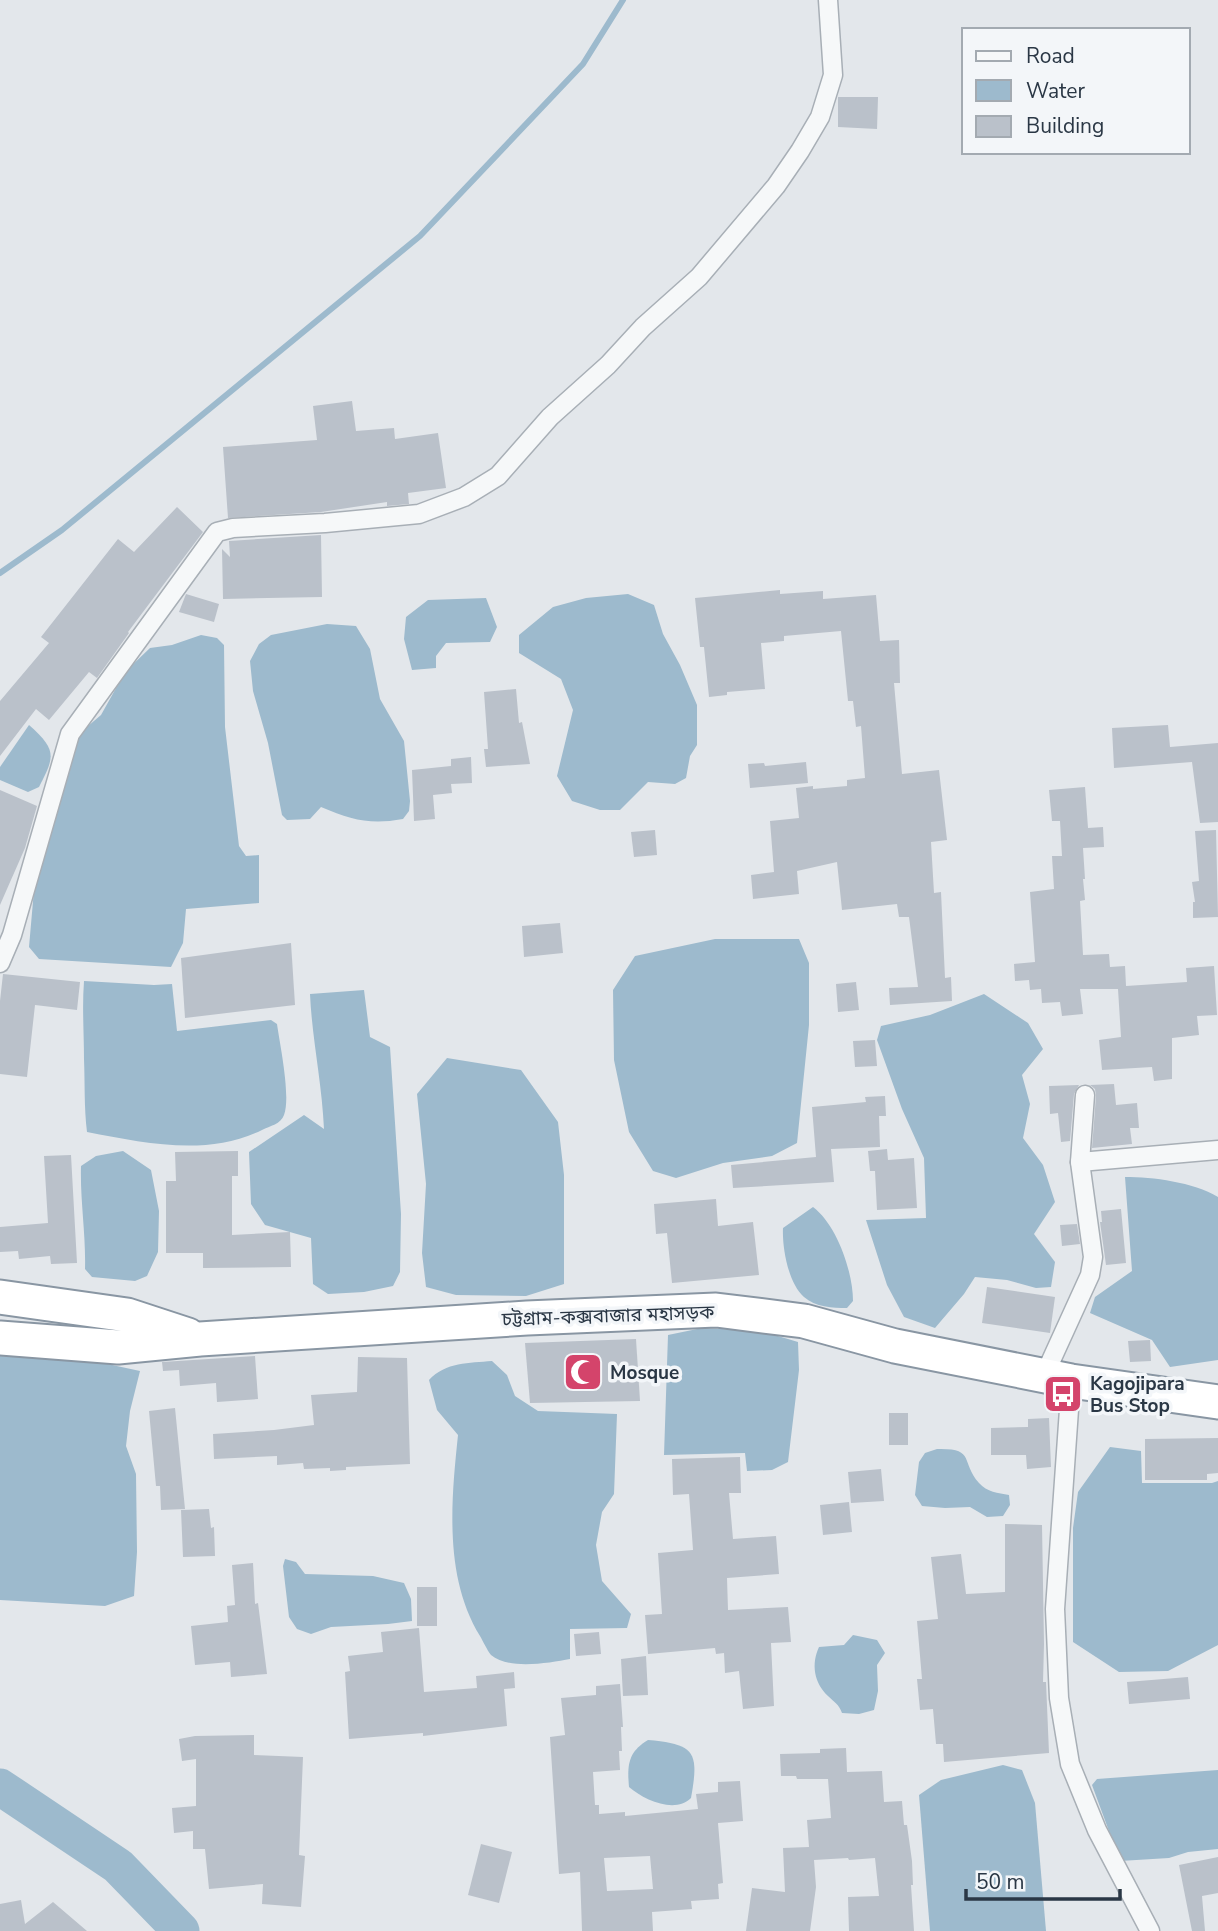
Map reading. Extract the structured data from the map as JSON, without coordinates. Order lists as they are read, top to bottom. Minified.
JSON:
{"streets":{"highway":["চট্টগ্রাম-কক্সবাজার মহাসড়ক"]},"places":{"mosque":["Mosque"],"bus stop":["Kagojipara Bus Stop"]},"legend":["Road","Water","Building"],"scale_bar":"50 m"}
